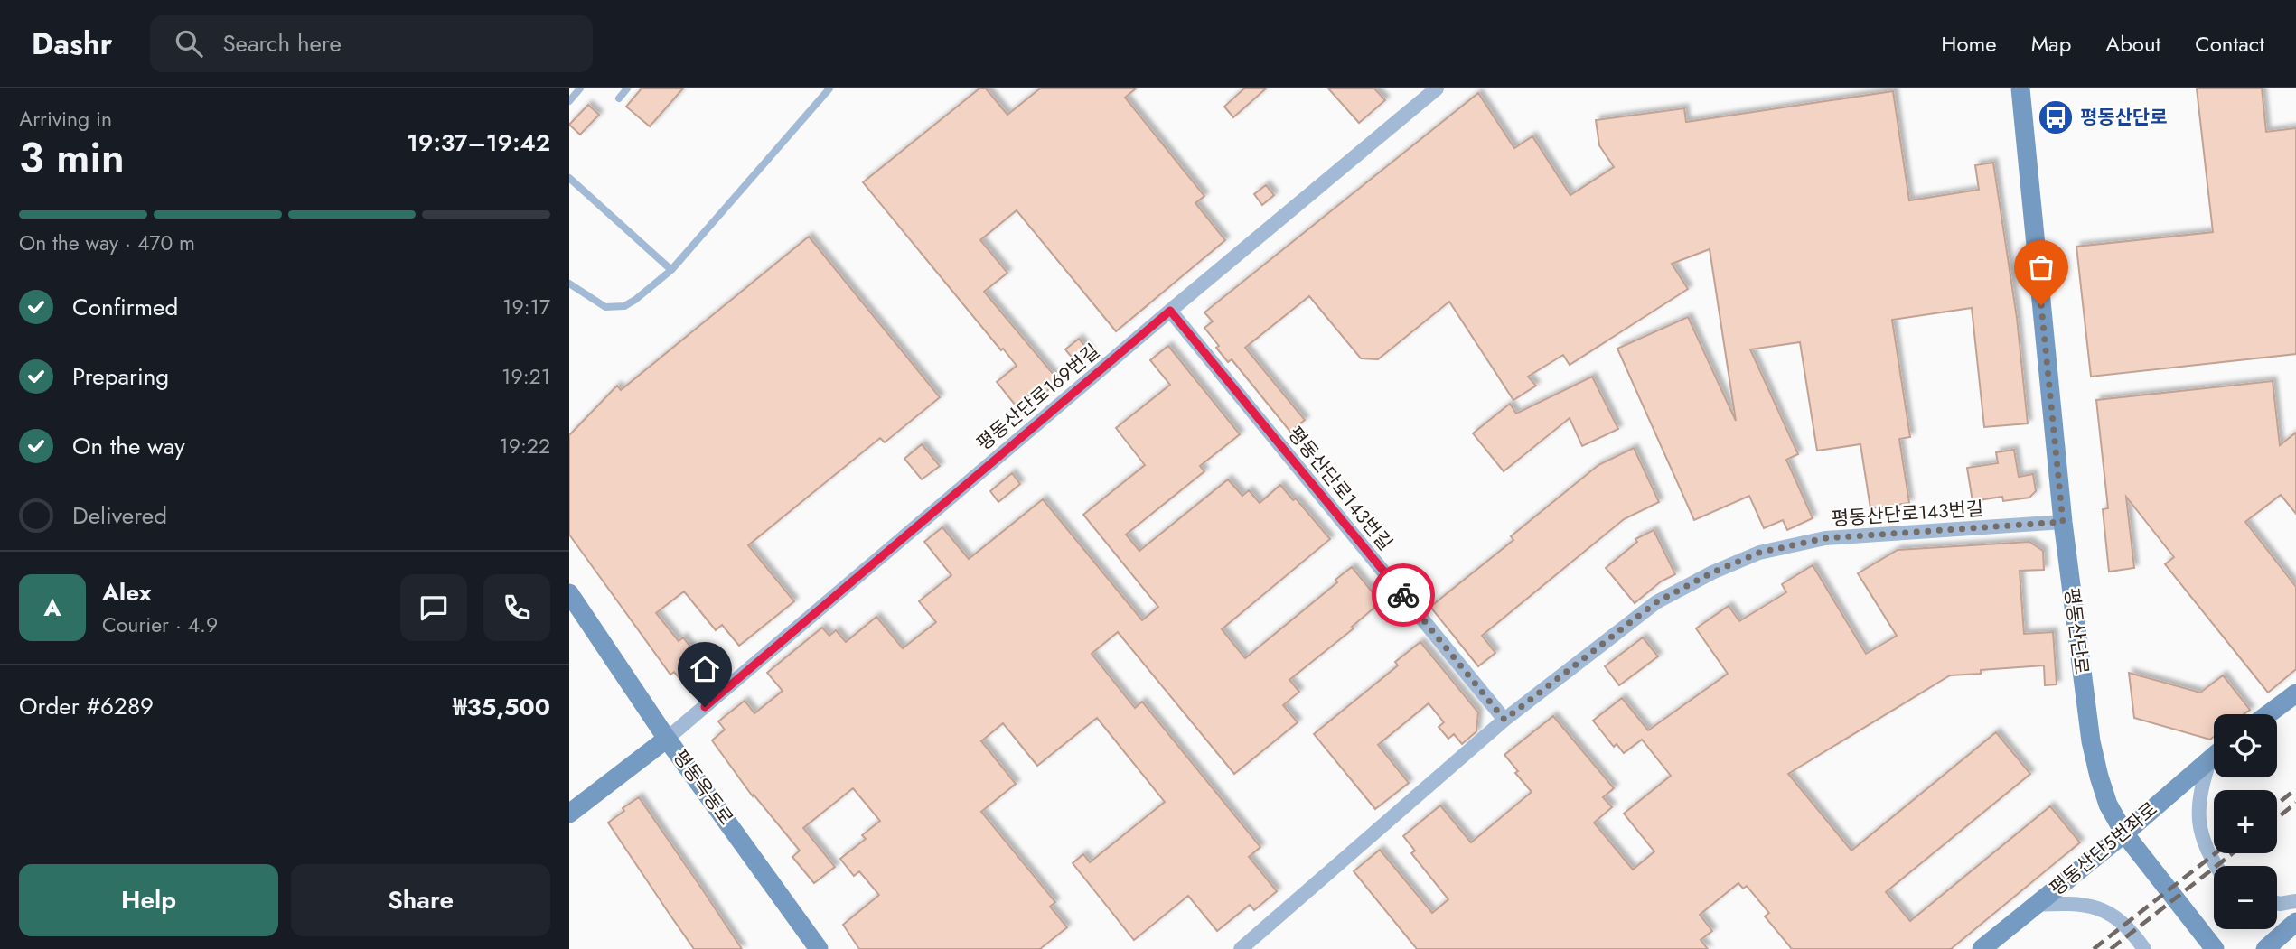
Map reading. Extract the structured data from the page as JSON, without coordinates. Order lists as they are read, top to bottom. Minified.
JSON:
{"streets":{"street":["평동산단로169번길","평동산단로143번길","평동산단로","평동옥동로","평동산단5번좌로"]},"crossings":[["평동산단로169번길","평동산단로143번길"],["평동산단로169번길","평동옥동로"],["평동산단로143번길","평동산단로"],["평동산단로","평동산단5번좌로"]],"places":{"bus stop":["평동산단로"]},"page":{"header":"Dashr","search":"Search here","nav":["Home","Map","About","Contact"],"heading":["3 min","Arriving in","19:37–19:42"],"panel":["Alex","Courier · 4.9","Order #6289","₩35,500"],"bar":"On the way · 470 m","list":[["Confirmed","19:17"],["Preparing","19:21"],["On the way","19:22"],"Delivered"],"round":"A","map_buttons":["+","−"],"buttons":["Help","Share"]}}
